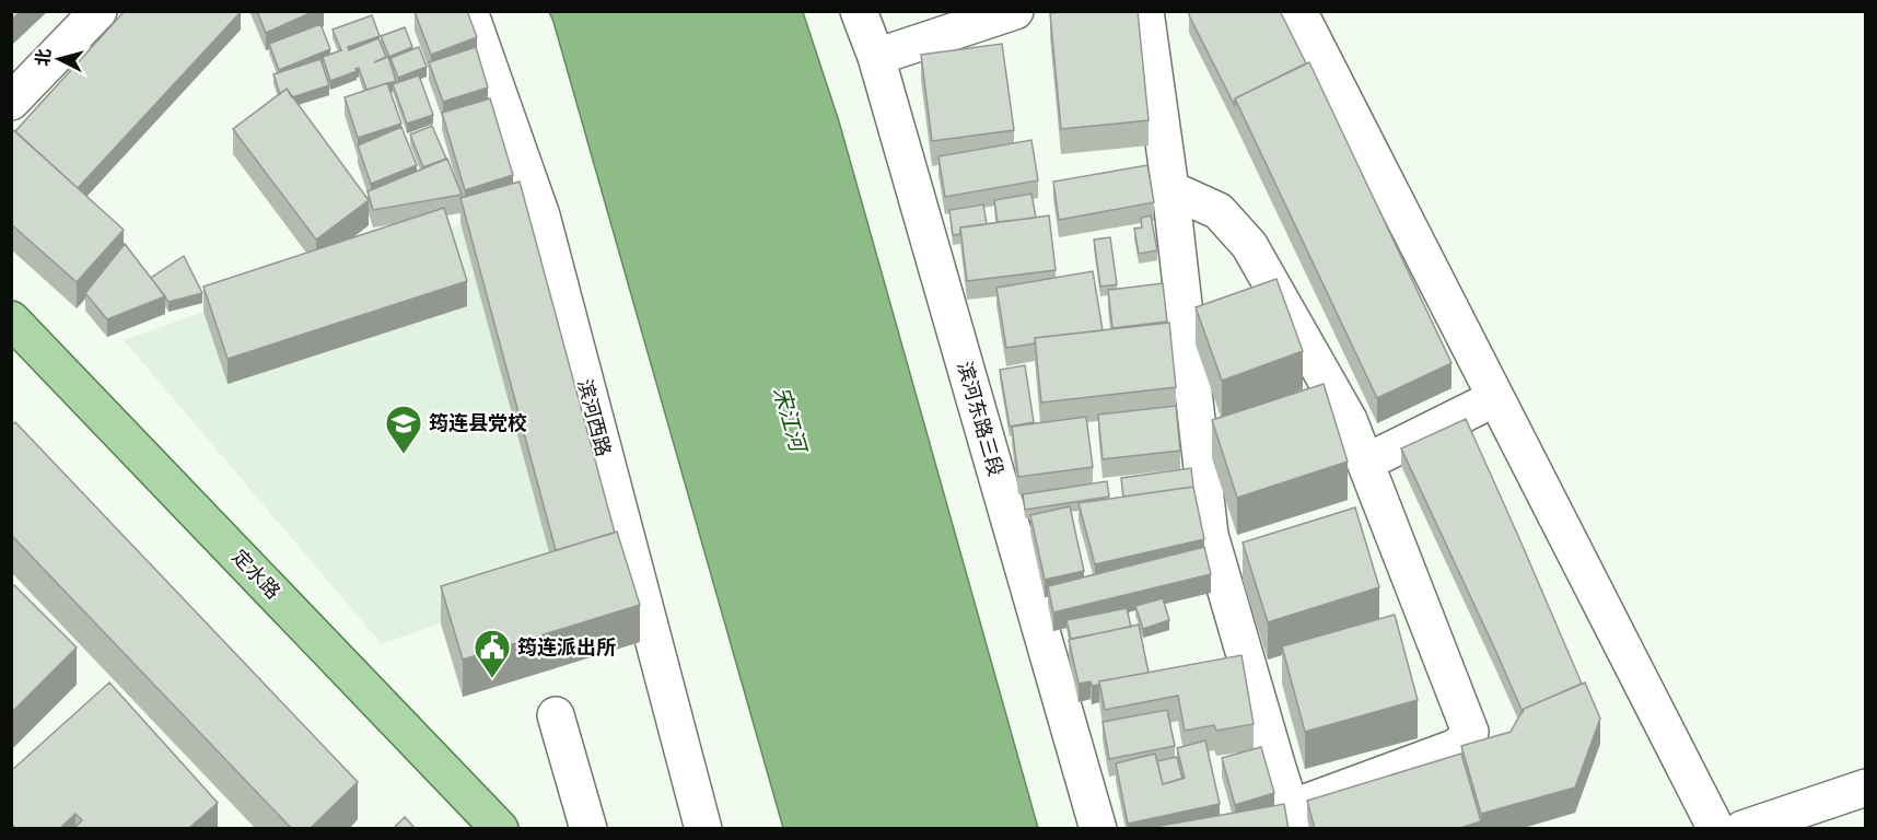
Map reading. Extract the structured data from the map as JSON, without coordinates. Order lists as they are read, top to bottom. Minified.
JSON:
{"streets":{"main road":["定水路"],"street":["滨河西路","滨河东路三段"]},"water":["宋江河"],"places":{"school or university":["筠连县党校"],"public building":["筠连派出所"]},"north":"left"}
